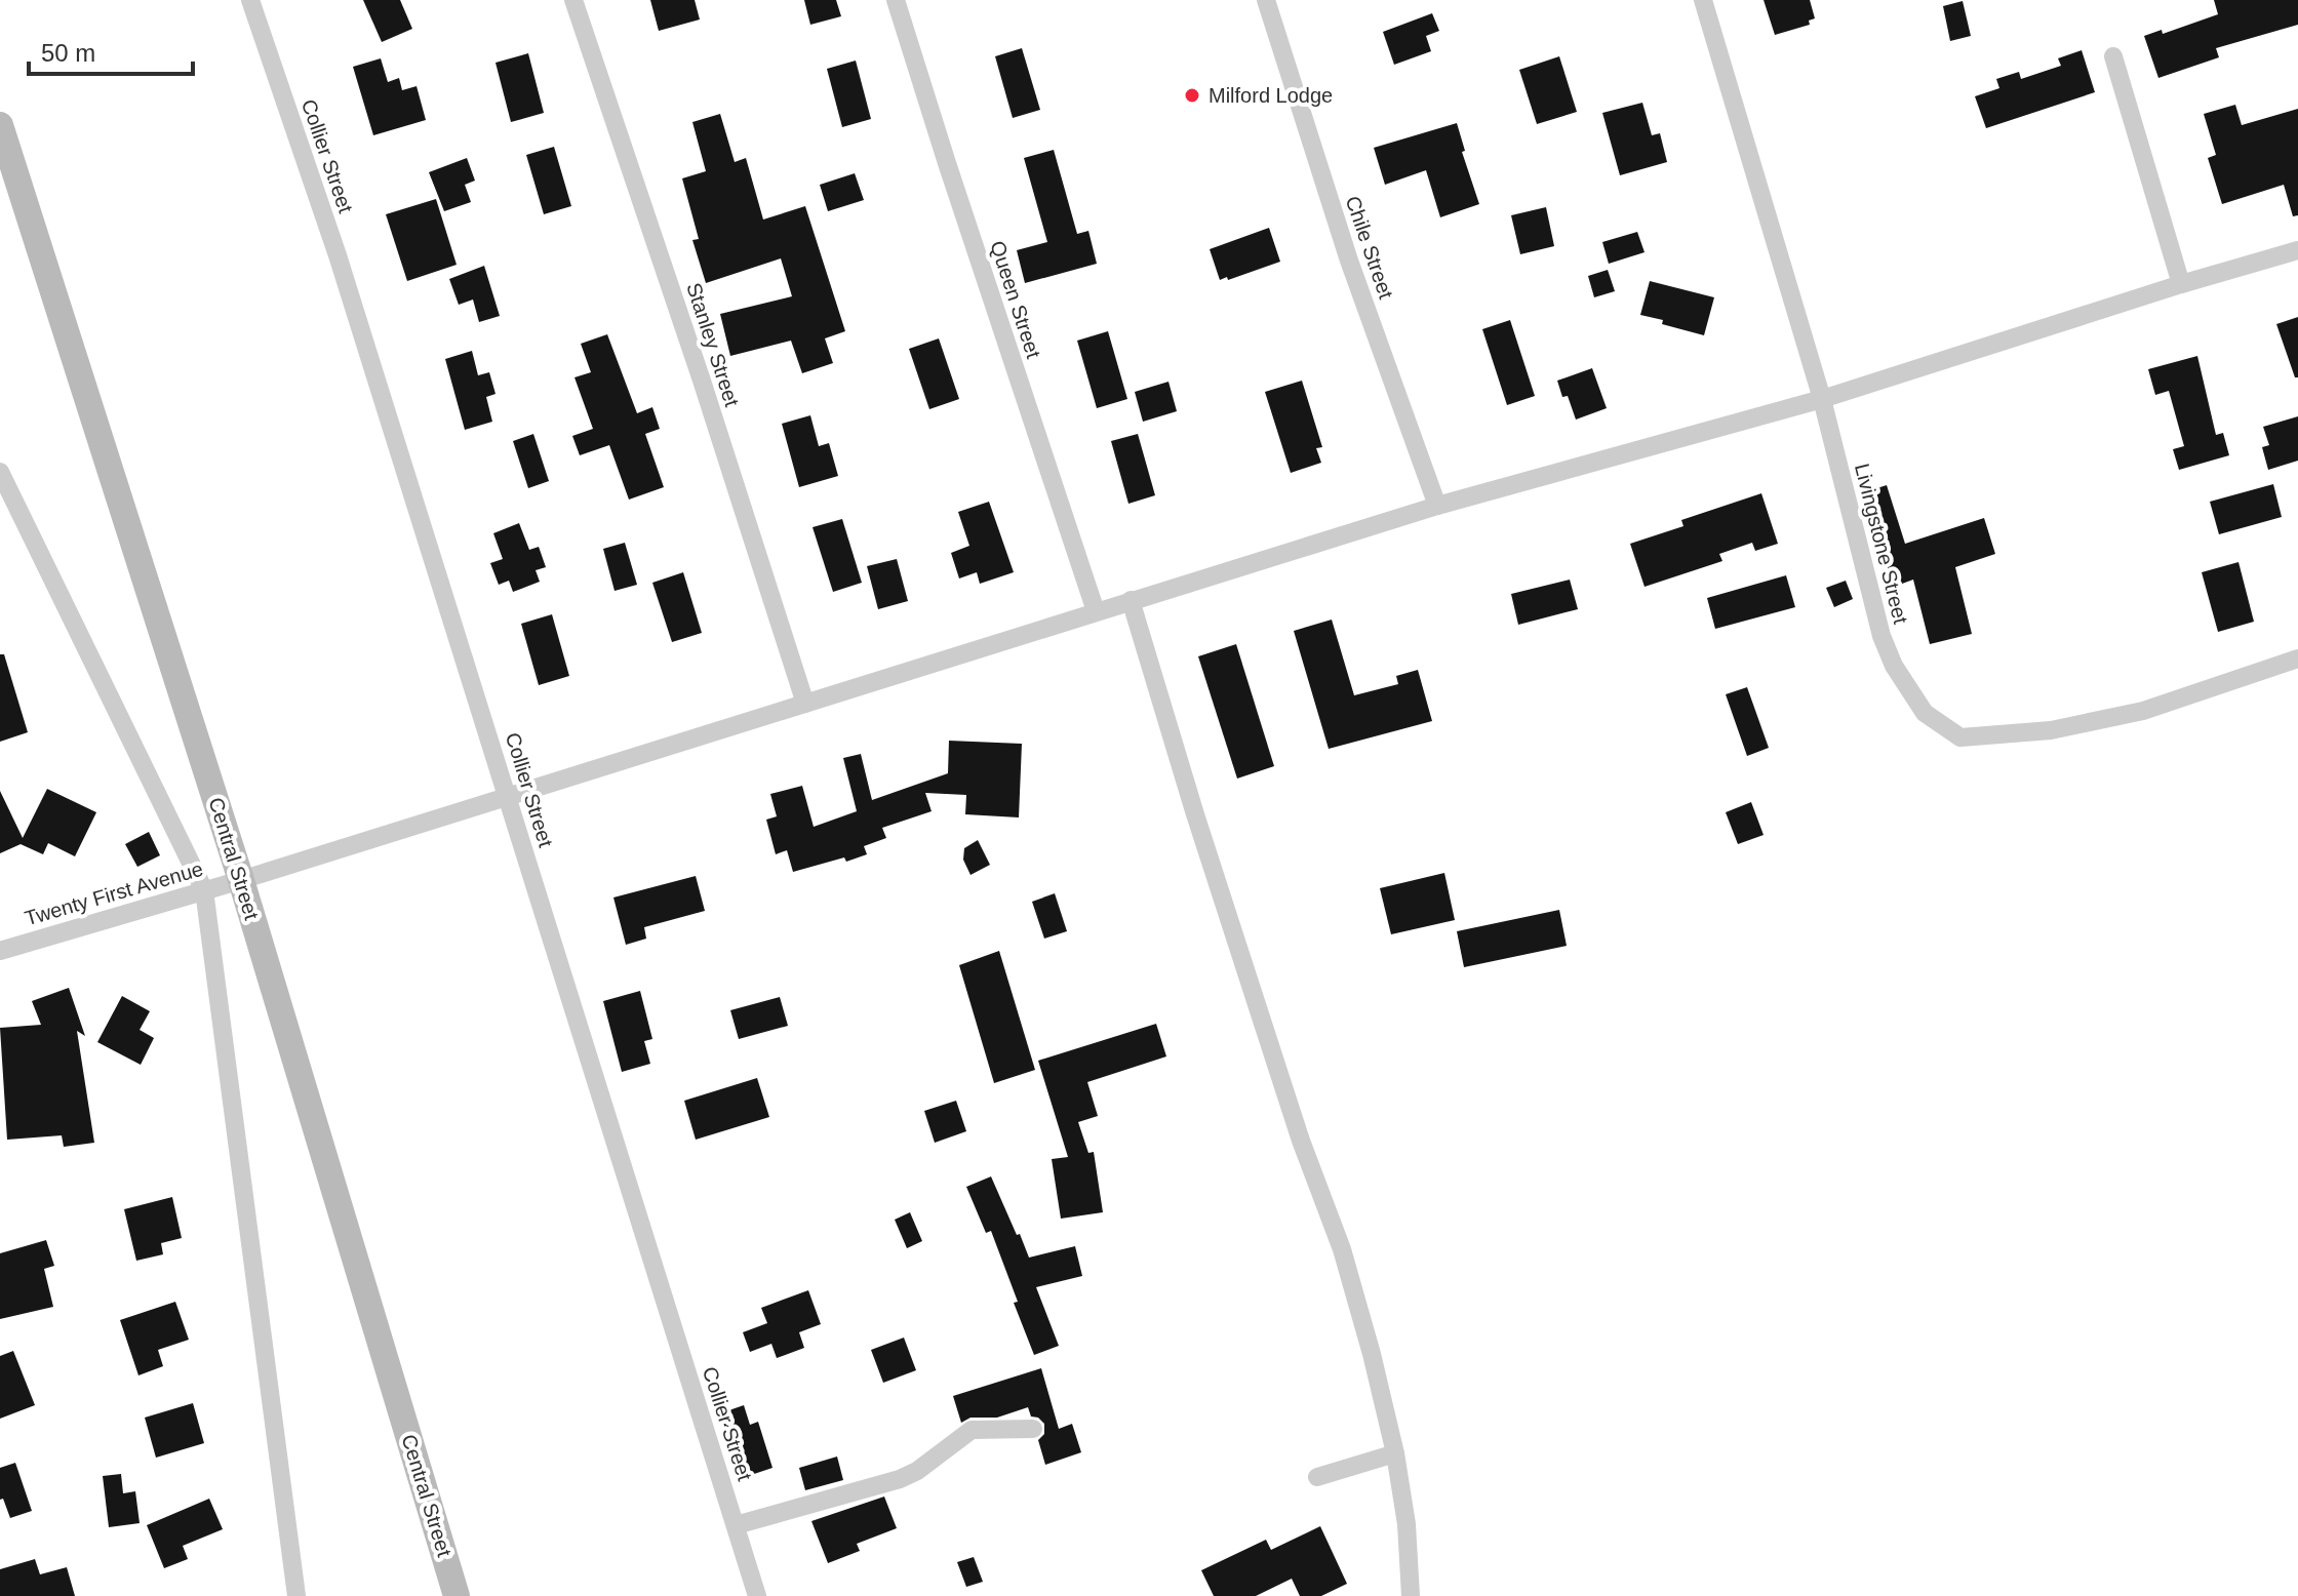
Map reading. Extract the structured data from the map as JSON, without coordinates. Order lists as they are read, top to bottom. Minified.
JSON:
{"streets":{"main road":["Central Street"],"street":["Collier Street","Chile Street","Queen Street","Stanley Street","Livingstone Street","Twenty First Avenue"]},"crossings":[["Collier Street","Twenty First Avenue"],["Chile Street","Twenty First Avenue"],["Queen Street","Twenty First Avenue"],["Stanley Street","Twenty First Avenue"],["Livingstone Street","Twenty First Avenue"],["Central Street","Twenty First Avenue"]],"places":["Milford Lodge"],"scale_bar":"50 m"}
